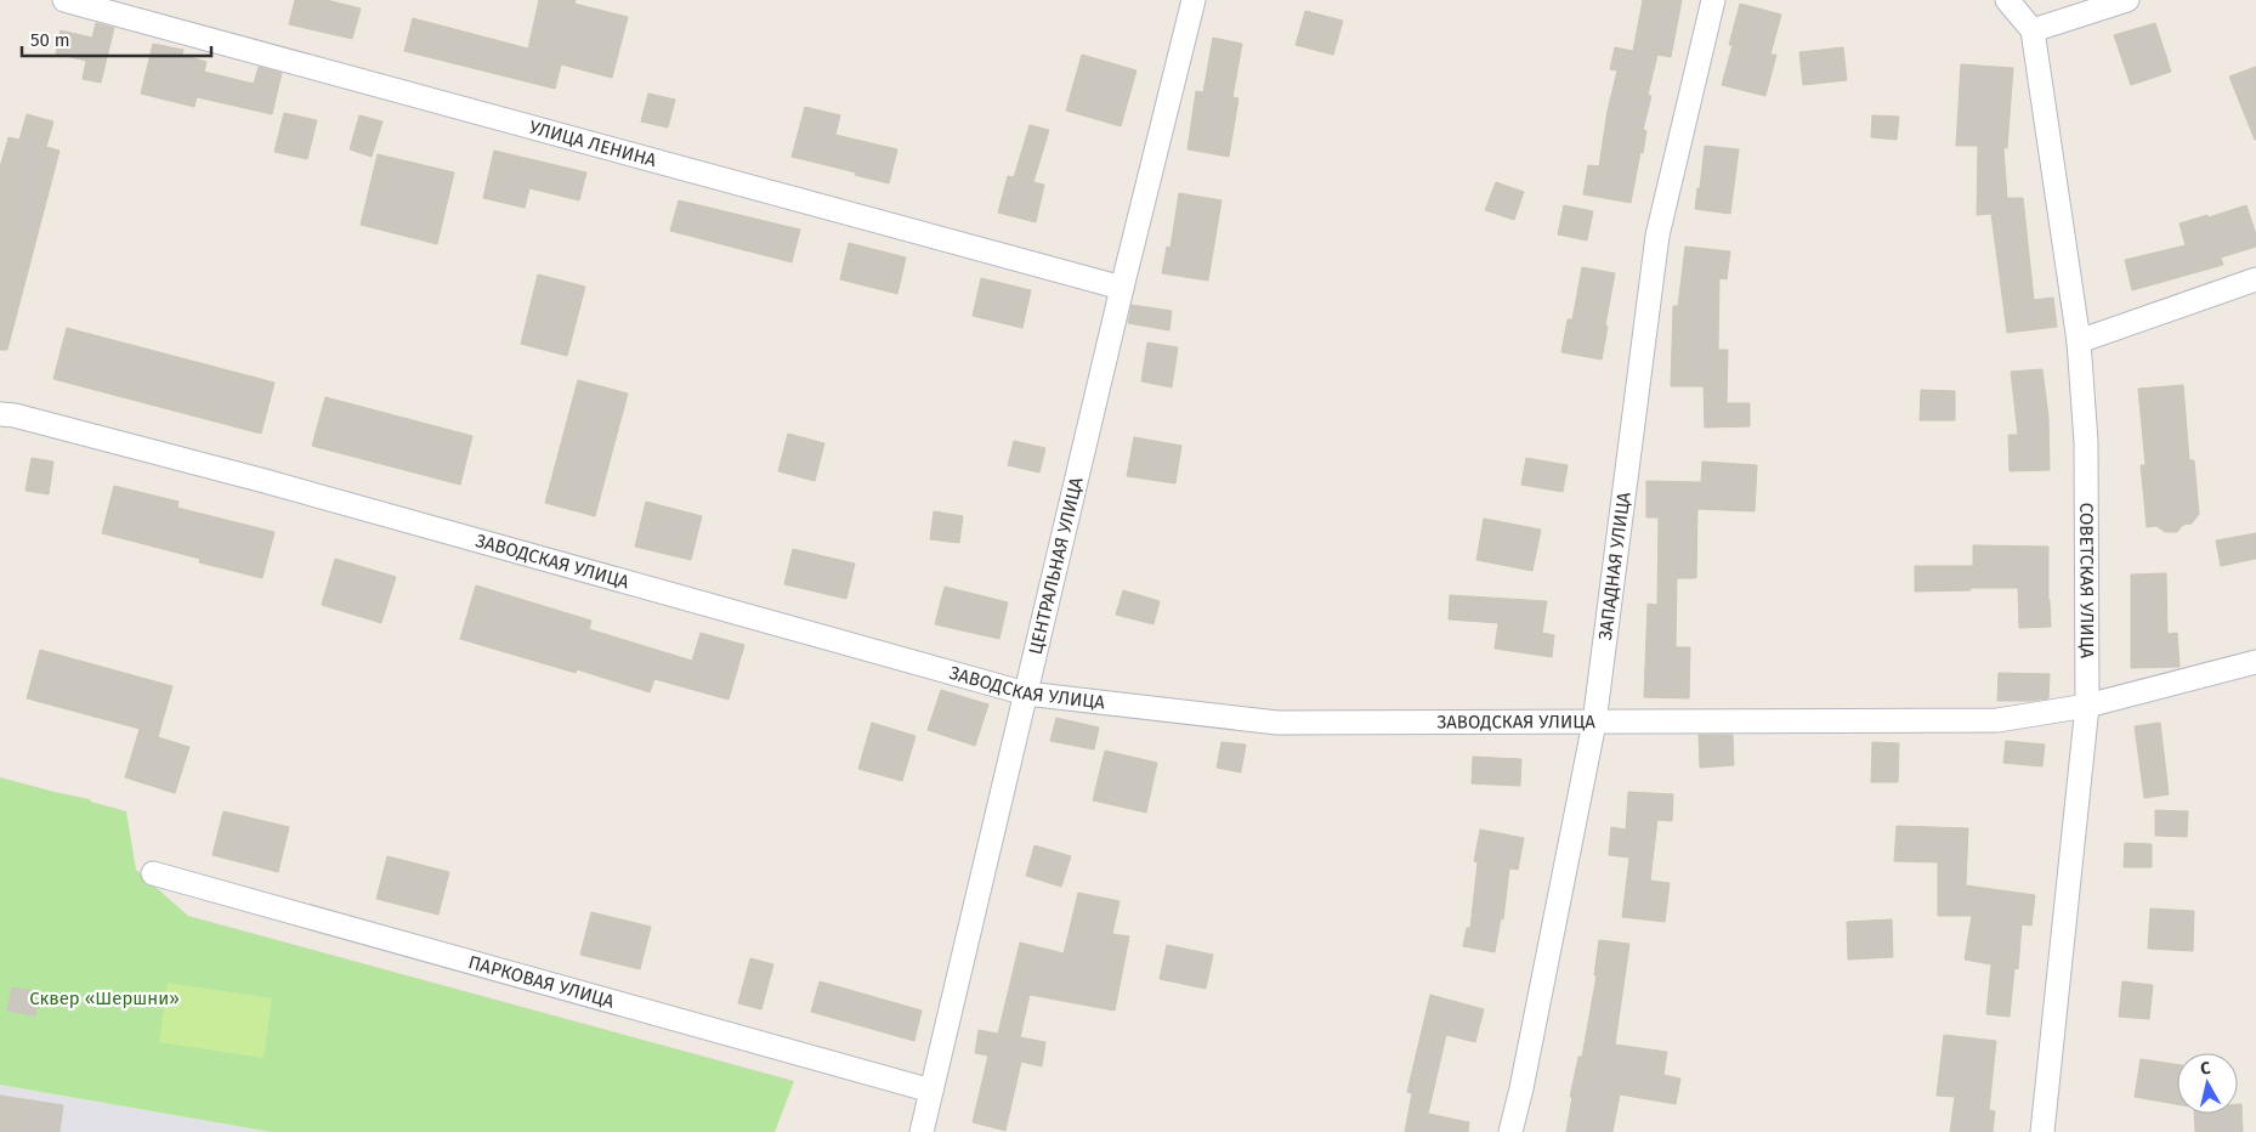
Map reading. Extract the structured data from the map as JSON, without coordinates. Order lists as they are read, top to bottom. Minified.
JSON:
{"streets":{"street":["УЛИЦА ЛЕНИНА","ЗАВОДСКАЯ УЛИЦА","ЦЕНТРАЛЬНАЯ УЛИЦА","ЗАПАДНАЯ УЛИЦА","СОВЕТСКАЯ УЛИЦА","ПАРКОВАЯ УЛИЦА"]},"crossings":[["УЛИЦА ЛЕНИНА","ЦЕНТРАЛЬНАЯ УЛИЦА"],["ЗАВОДСКАЯ УЛИЦА","ЦЕНТРАЛЬНАЯ УЛИЦА"],["ЗАВОДСКАЯ УЛИЦА","ЗАПАДНАЯ УЛИЦА"],["ЗАВОДСКАЯ УЛИЦА","СОВЕТСКАЯ УЛИЦА"],["ЦЕНТРАЛЬНАЯ УЛИЦА","ПАРКОВАЯ УЛИЦА"]],"parks":["Сквер «Шершни»"],"scale_bar":"50 m","north":"top"}
